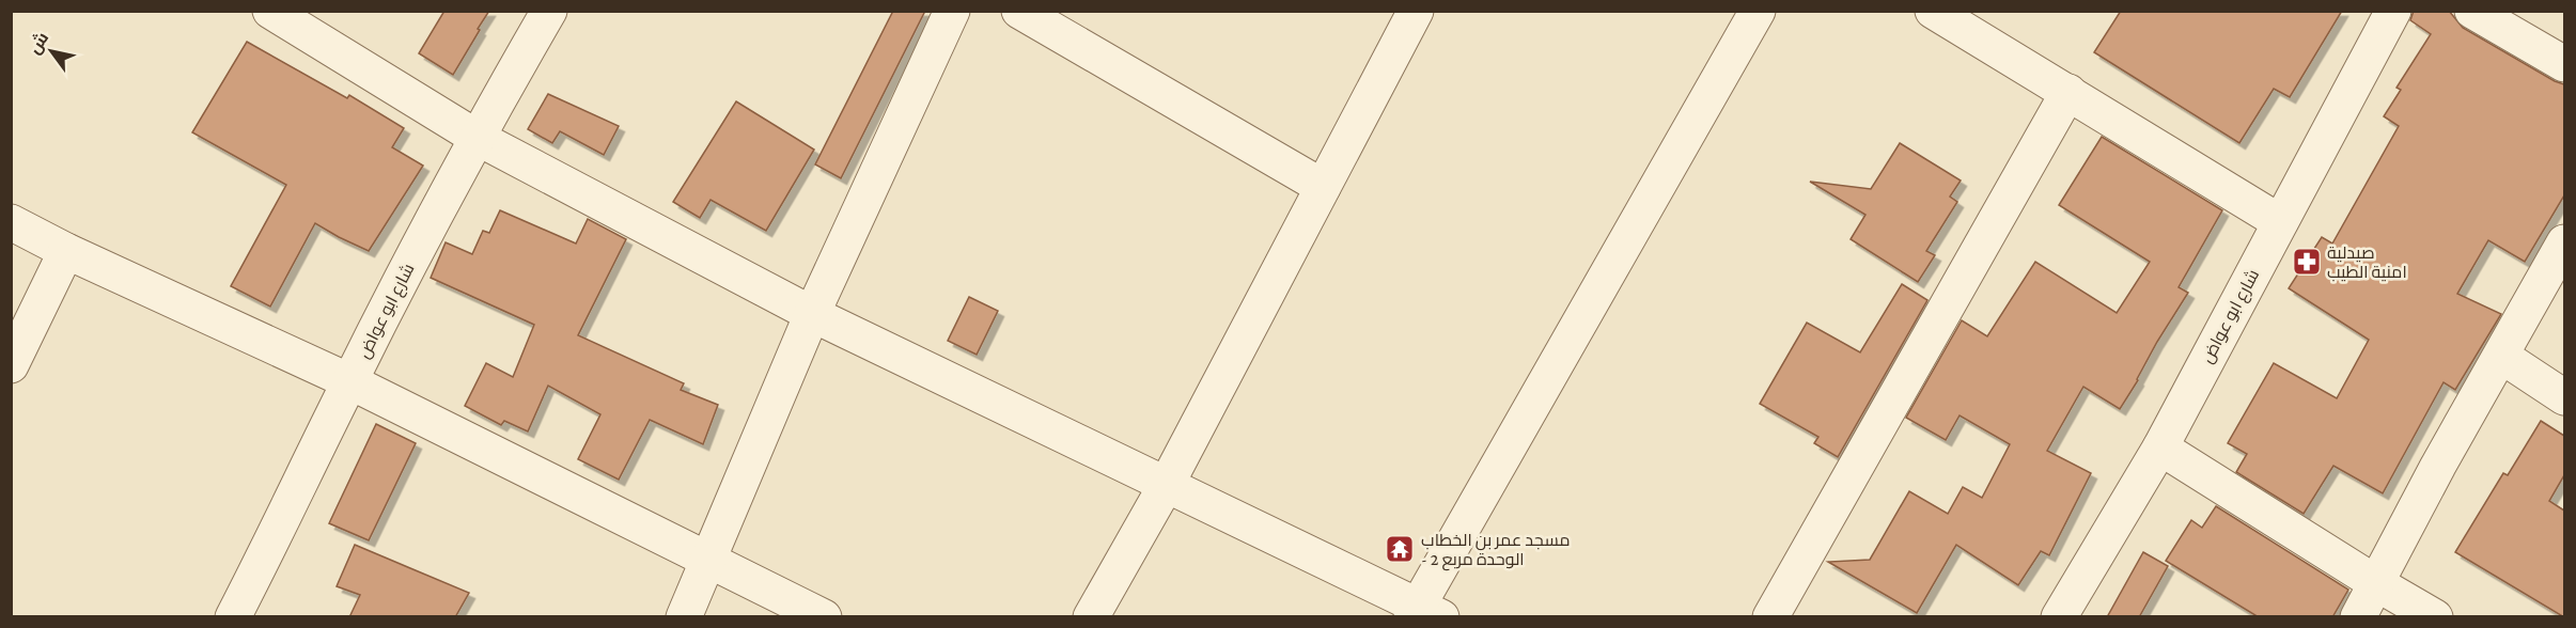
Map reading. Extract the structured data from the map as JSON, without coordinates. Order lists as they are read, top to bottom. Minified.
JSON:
{"streets":{"street":["شارع ابو عواض"]},"places":{"pharmacy":["صيدلية امنية الطيب"],"temple":["مسجد عمر بن الخطاب - الوحدة مربع 2"]},"north":"top left"}
